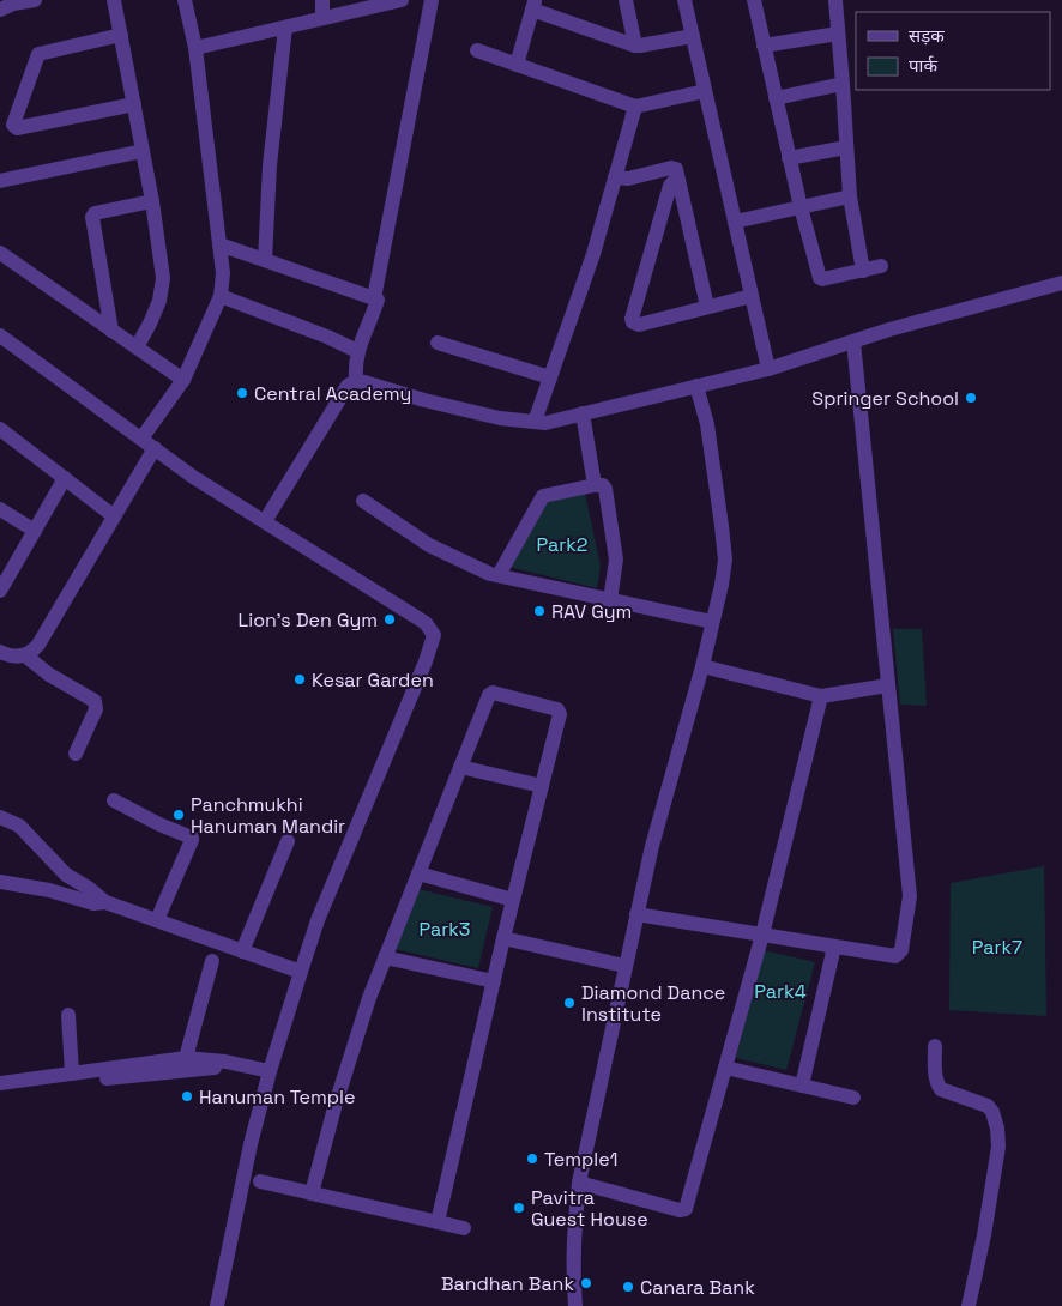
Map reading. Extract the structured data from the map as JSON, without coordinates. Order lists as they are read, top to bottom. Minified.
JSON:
{"parks":["Park2","Park3","Park7","Park4"],"places":["Central Academy","Springer School","RAV Gym","Lion's Den Gym","Kesar Garden","Panchmukhi Hanuman Mandir","Diamond Dance Institute","Hanuman Temple","Temple1","Pavitra Guest House","Bandhan Bank","Canara Bank"],"legend":["सड़क","पार्क"]}
